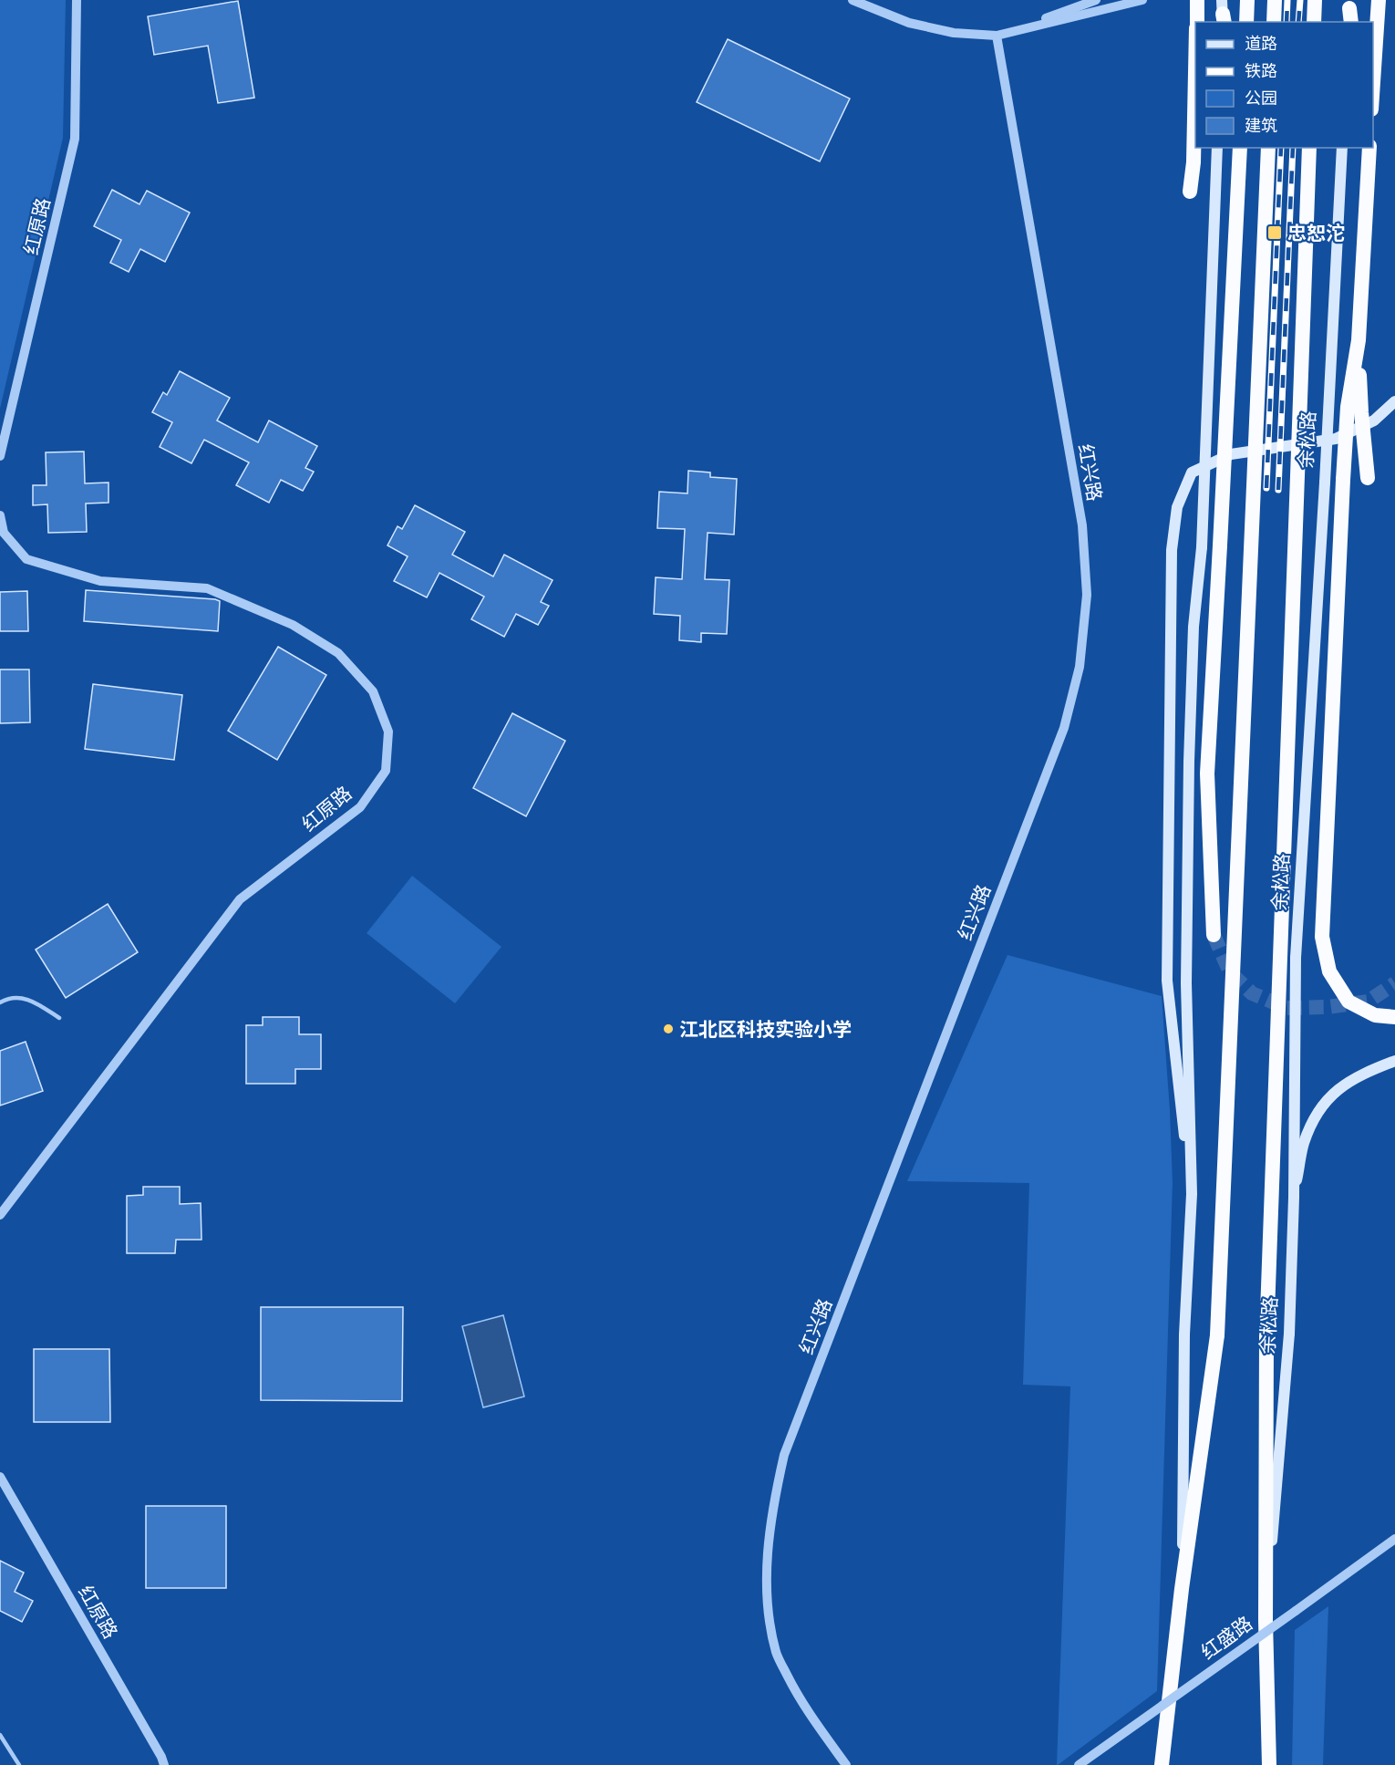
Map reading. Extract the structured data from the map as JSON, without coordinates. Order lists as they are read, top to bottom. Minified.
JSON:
{"streets":{"highway":["余松路"],"street":["红原路","红兴路","红盛路"]},"places":{"transit":["忠恕沱"],"other":["江北区科技实验小学"]},"legend":["道路","铁路","公园","建筑"]}
